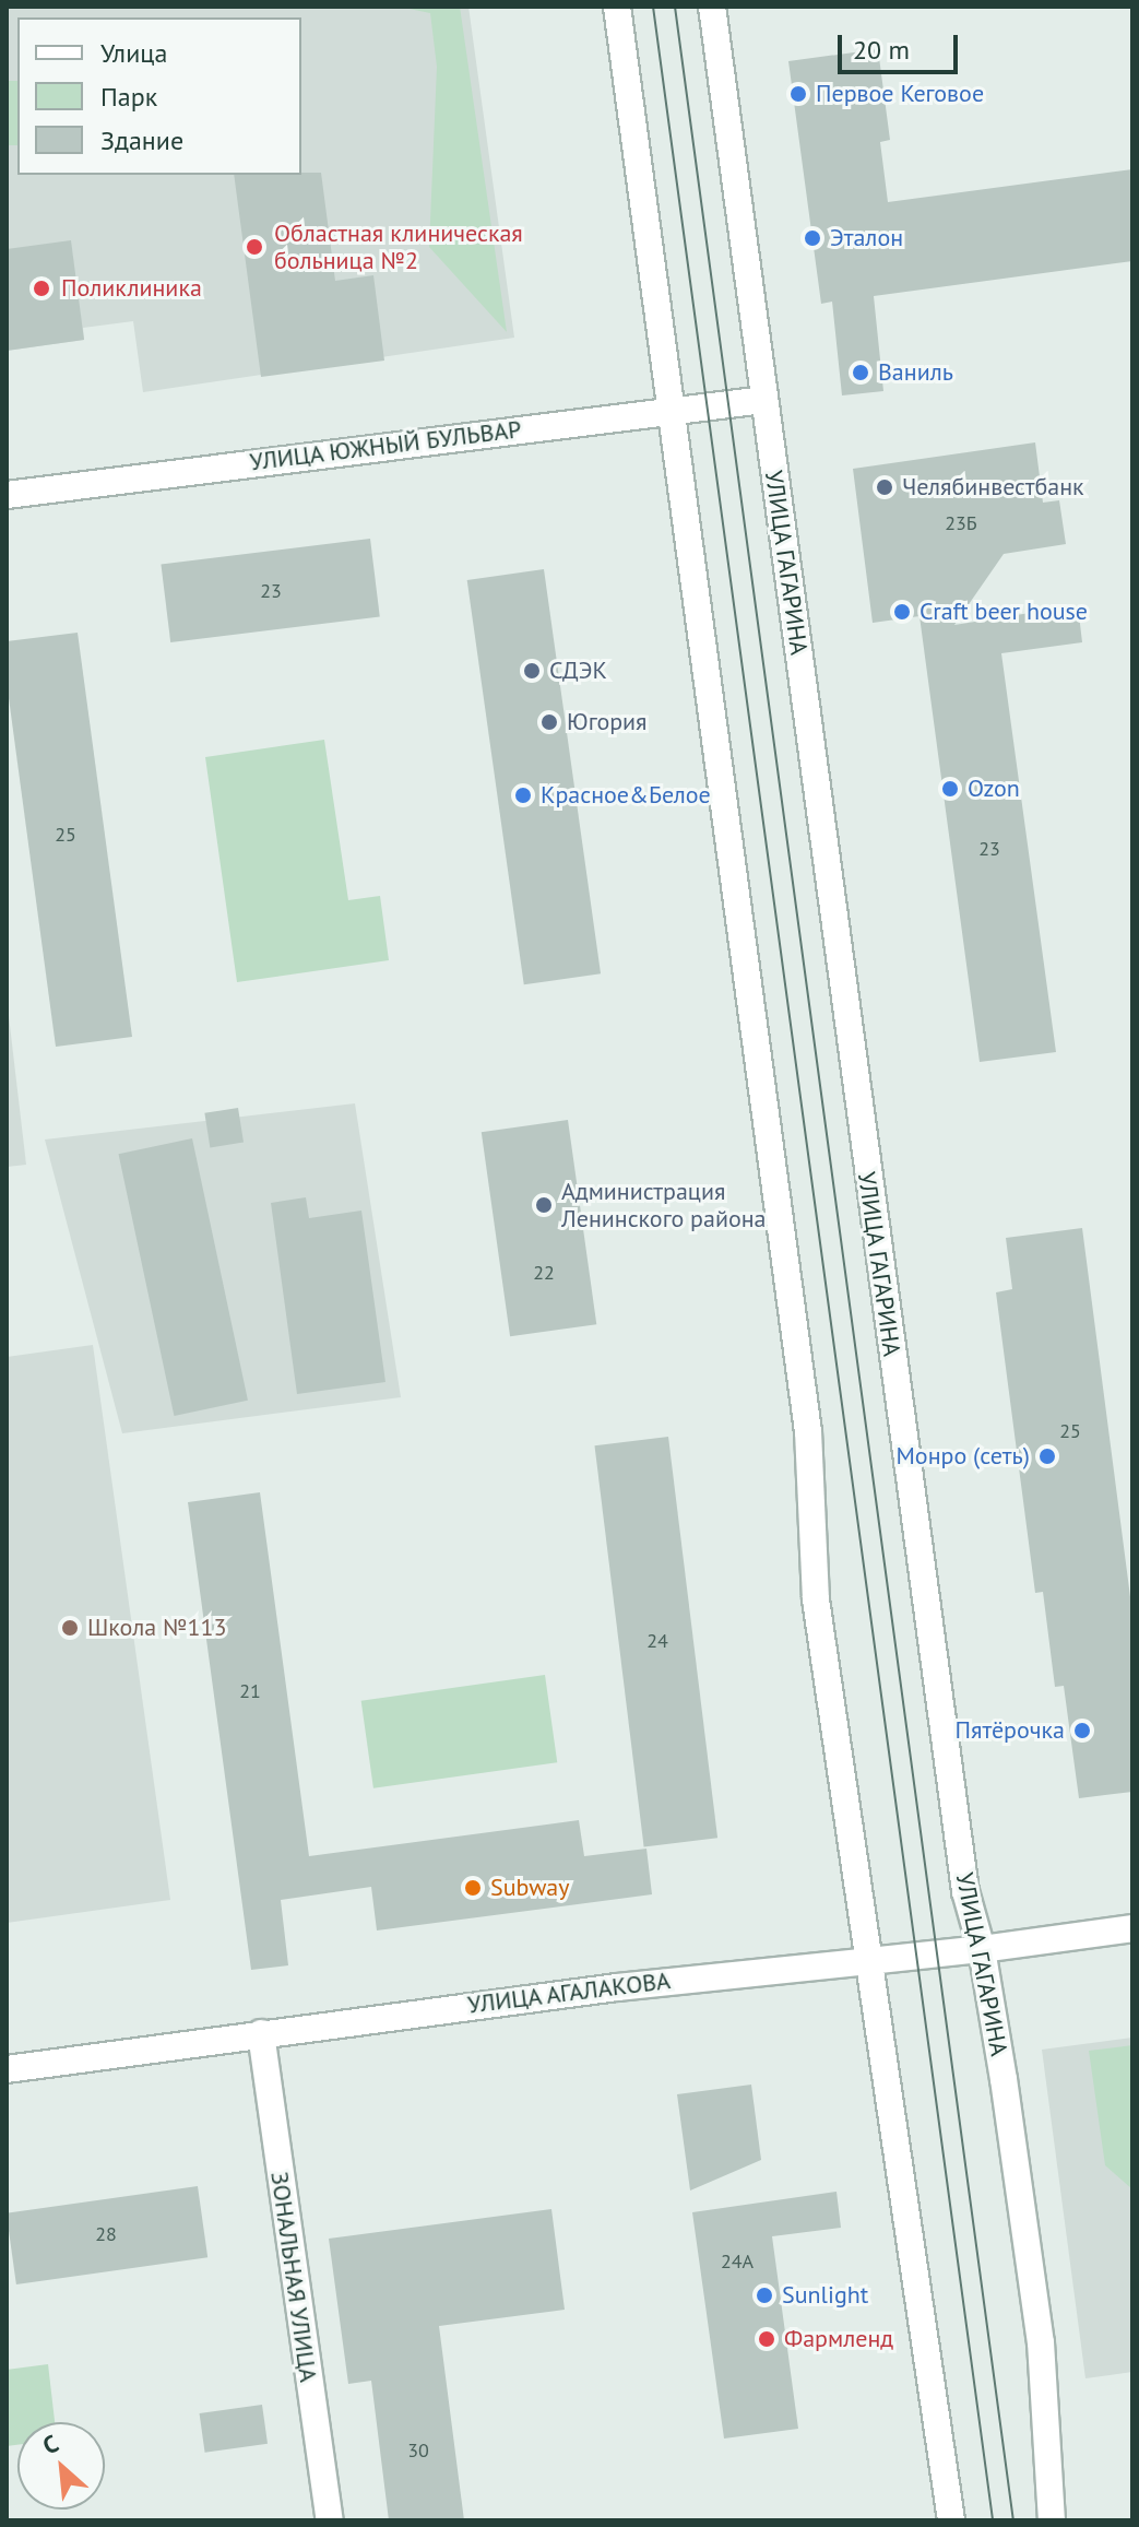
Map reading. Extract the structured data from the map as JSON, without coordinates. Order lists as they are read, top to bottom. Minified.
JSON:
{"streets":{"main road":["УЛИЦА ЮЖНЫЙ БУЛЬВАР","УЛИЦА ГАГАРИНА","УЛИЦА АГАЛАКОВА","ЗОНАЛЬНАЯ УЛИЦА"]},"crossings":[["УЛИЦА ЮЖНЫЙ БУЛЬВАР","УЛИЦА ГАГАРИНА"],["УЛИЦА ГАГАРИНА","УЛИЦА АГАЛАКОВА"],["УЛИЦА АГАЛАКОВА","ЗОНАЛЬНАЯ УЛИЦА"]],"places":["Первое Кеговое","Эталон","Областная клиническая больница №2","Поликлиника","Ваниль","Челябинвестбанк","Craft beer house","СДЭК","Югория","Ozon","Красное&Белое","Администрация Ленинского района","Монро (сеть)","Школа №113","Пятёрочка","Subway","Sunlight","Фармленд"],"house_numbers":["23Б","23","25","23","22","25","24","21","28","24А","30"],"legend":["Улица","Парк","Здание"],"scale_bar":"20 m","north":"top left"}
